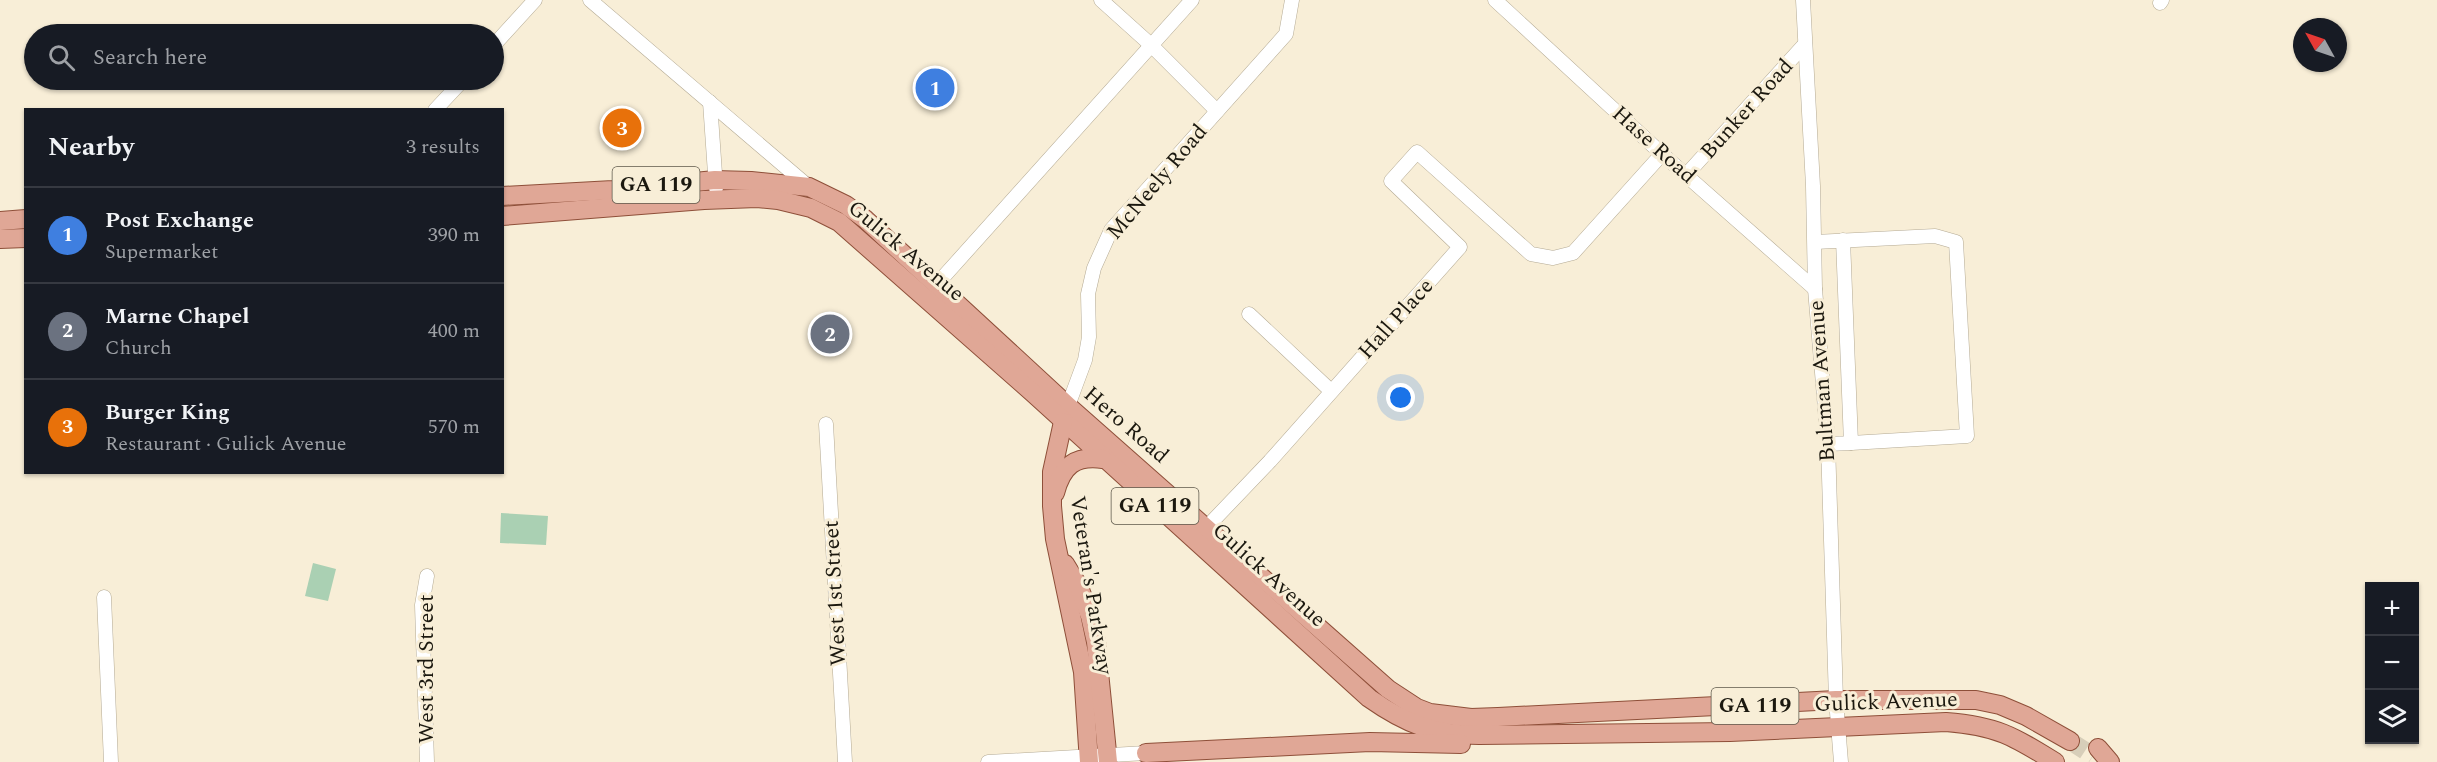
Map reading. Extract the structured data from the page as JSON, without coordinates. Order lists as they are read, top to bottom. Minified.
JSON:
{"streets":{"main road":["GA 119","Gulick Avenue","Hero Road","Veteran's Parkway"],"street":["Bunker Road","Hase Road","McNeely Road","Hall Place","Bultman Avenue","West 1st Street","West 3rd Street"]},"crossings":[["Bunker Road","Hase Road"],["Bunker Road","Bultman Avenue"],["Hase Road","Hall Place"],["Hase Road","Bultman Avenue"],["McNeely Road","Gulick Avenue"],["McNeely Road","Hero Road"],["McNeely Road","Veteran's Parkway"],["GA 119","Gulick Avenue"],["GA 119","Bultman Avenue"],["GA 119","Hero Road"],["Gulick Avenue","Bultman Avenue"],["Gulick Avenue","Hero Road"],["Gulick Avenue","Veteran's Parkway"],["Hall Place","Hero Road"],["Bultman Avenue","Hero Road"],["Hero Road","Veteran's Parkway"]],"north":"top left","page":{"search":"Search here","pins":["1","3","2"],"heading":["Nearby","3 results"],"list":[{"mark":"1","name":"Post Exchange","note":"Supermarket","value":"390 m"},{"mark":"2","name":"Marne Chapel","note":"Church","value":"400 m"},{"mark":"3","name":"Burger King","note":"Restaurant · Gulick Avenue","value":"570 m"}],"map_buttons":["+","−"]}}
